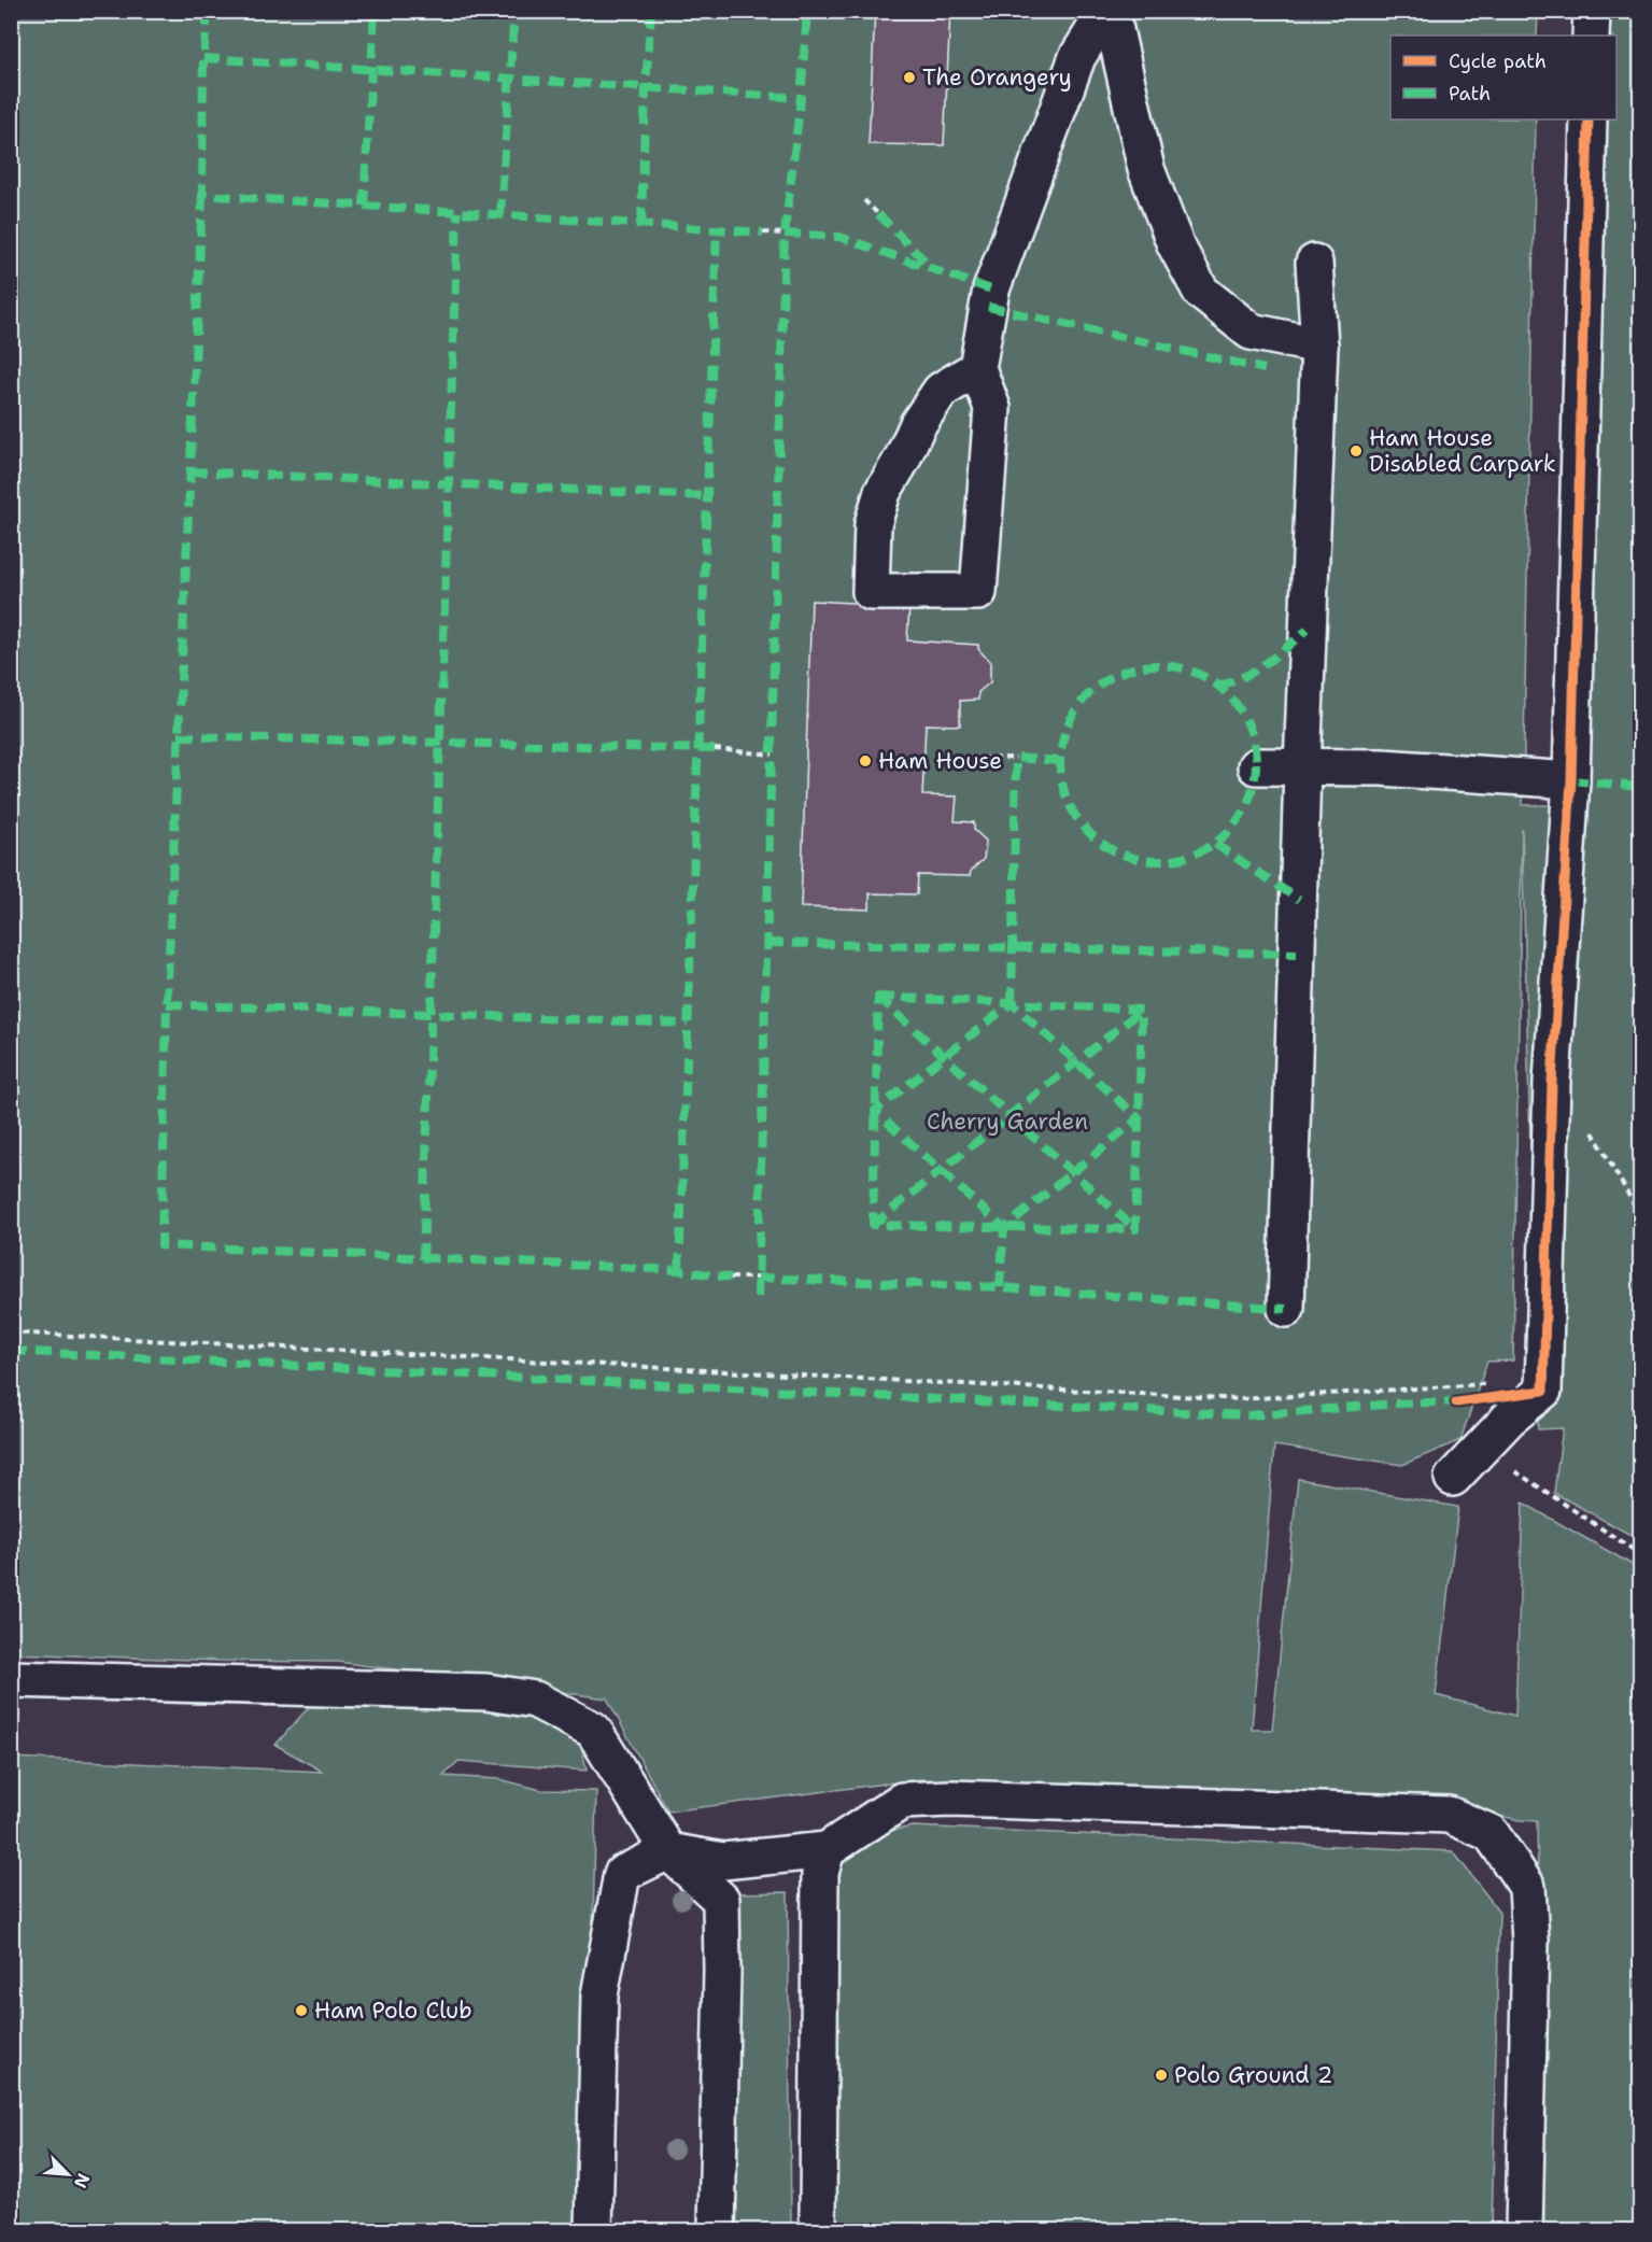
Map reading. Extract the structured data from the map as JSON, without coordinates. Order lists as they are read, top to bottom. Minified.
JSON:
{"parks":["Cherry Garden"],"places":["The Orangery","Ham House Disabled Carpark","Ham House","Ham Polo Club","Polo Ground 2"],"legend":["Cycle path","Path"],"north":"bottom right"}
